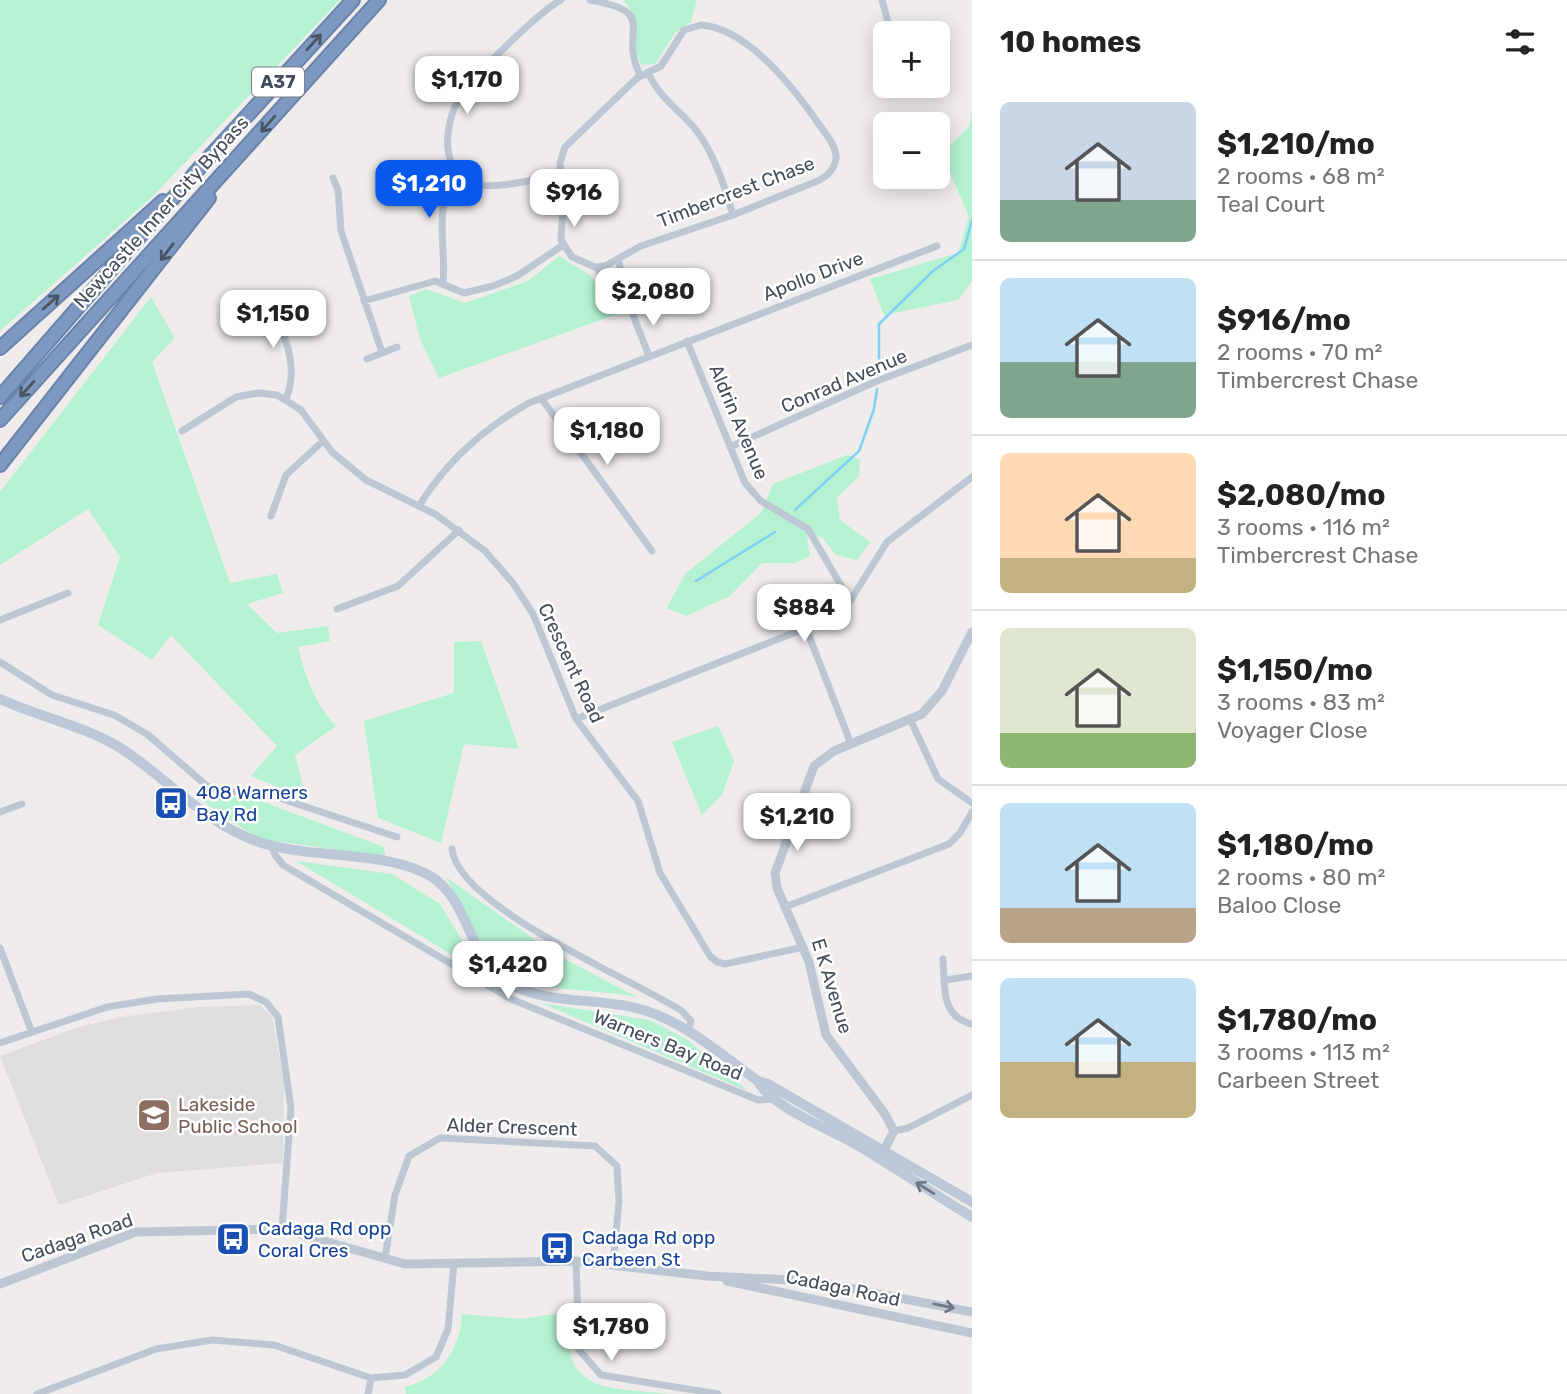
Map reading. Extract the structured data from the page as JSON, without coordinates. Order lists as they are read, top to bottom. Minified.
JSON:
{"streets":{"highway":["A37","Newcastle Inner City Bypass"],"main road":["Warners Bay Road"],"street":["Timbercrest Chase","Apollo Drive","Conrad Avenue","Aldrin Avenue","Crescent Road","E K Avenue","Alder Crescent","Cadaga Road"]},"crossings":[["Apollo Drive","Aldrin Avenue"],["Apollo Drive","Crescent Road"],["Conrad Avenue","Aldrin Avenue"],["Crescent Road","E K Avenue"],["Alder Crescent","Cadaga Road"]],"places":{"bus stop":["408 Warners Bay Rd","Cadaga Rd opp Coral Cres","Cadaga Rd opp Carbeen St"],"school or university":["Lakeside Public School"]},"page":{"heading":"10 homes","map_buttons":["+","−"],"price":["$1,170","$1,210","$916","$2,080","$1,150","$1,180","$884","$1,210","$1,420","$1,780"],"list":[{"name":"$1,210/mo","note":"2 rooms · 68 m² · Teal Court"},{"name":"$916/mo","note":"2 rooms · 70 m² · Timbercrest Chase"},{"name":"$2,080/mo","note":"3 rooms · 116 m² · Timbercrest Chase"},{"name":"$1,150/mo","note":"3 rooms · 83 m² · Voyager Close"},{"name":"$1,180/mo","note":"2 rooms · 80 m² · Baloo Close"},{"name":"$1,780/mo","note":"3 rooms · 113 m² · Carbeen Street"}]}}
